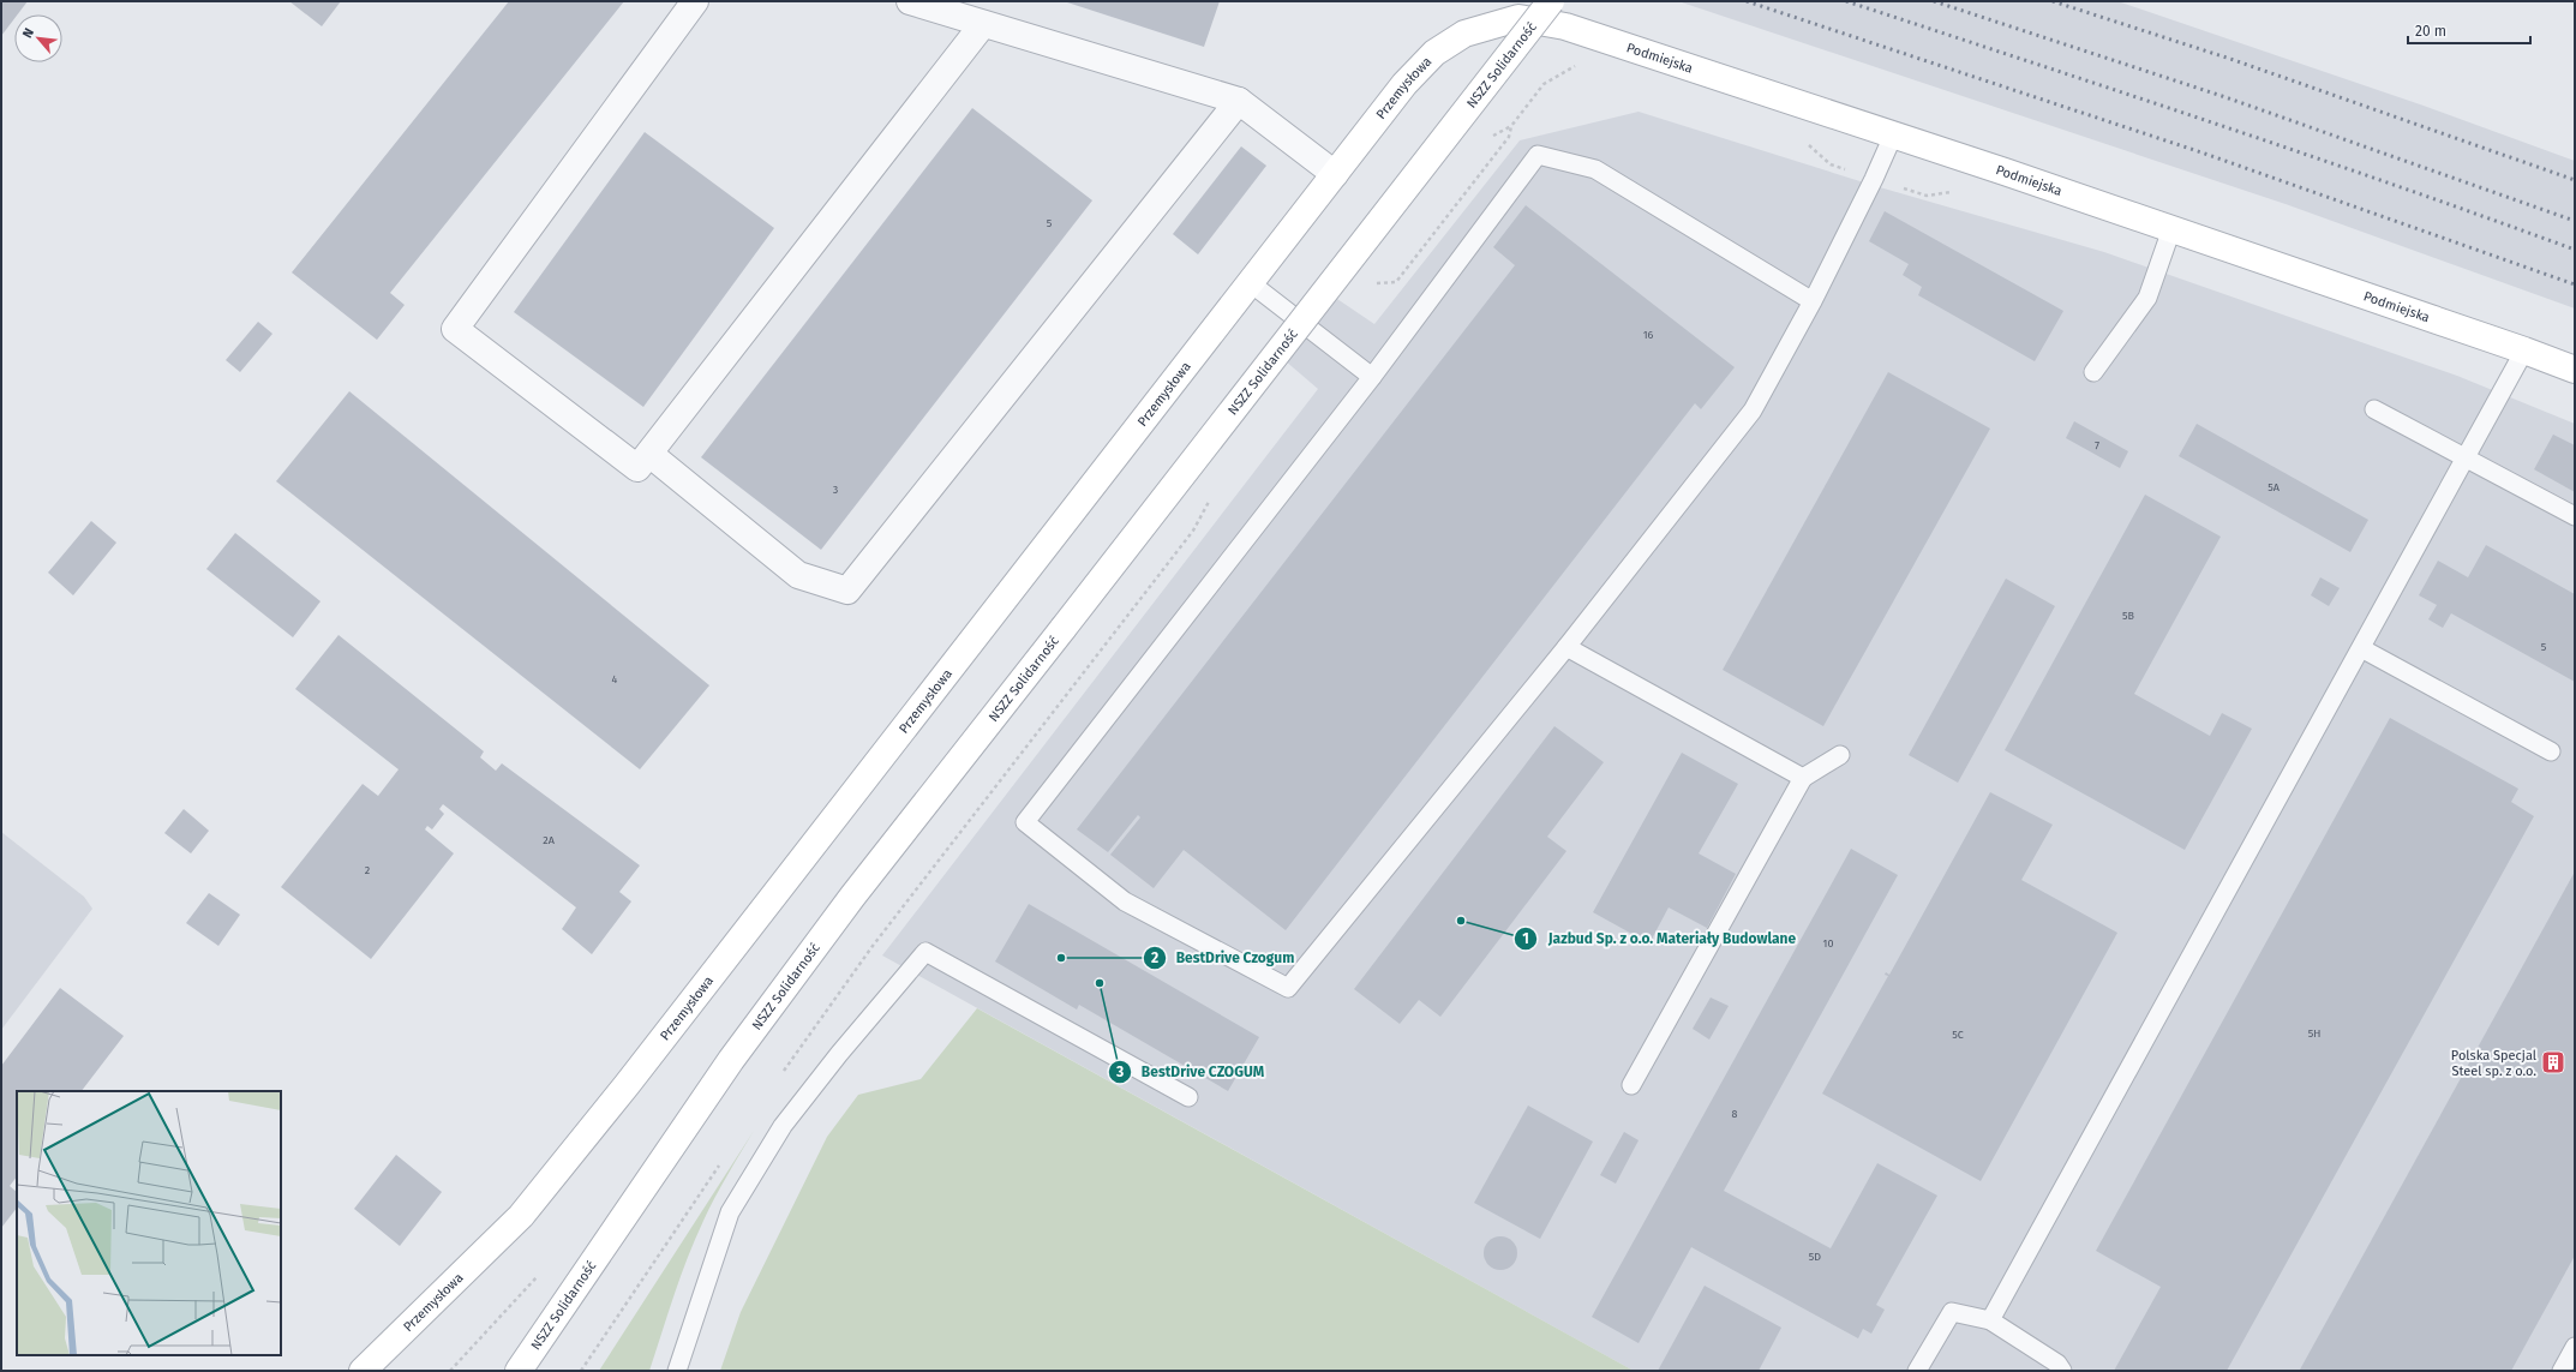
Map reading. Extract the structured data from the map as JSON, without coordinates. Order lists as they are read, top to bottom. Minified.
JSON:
{"streets":{"street":["Podmiejska","NSZZ Solidarność","Przemysłowa"]},"crossings":[["Podmiejska","Przemysłowa"]],"places":{"other":["Jazbud Sp. z o.o. Materiały Budowlane","BestDrive Czogum","BestDrive CZOGUM"],"building":["Polska Specjal Steel sp. z o.o."]},"house_numbers":["5","16","7","5A","3","5B","5","4","2A","2","10","5H","5C","8","5D"],"scale_bar":"20 m","north":"top left"}
